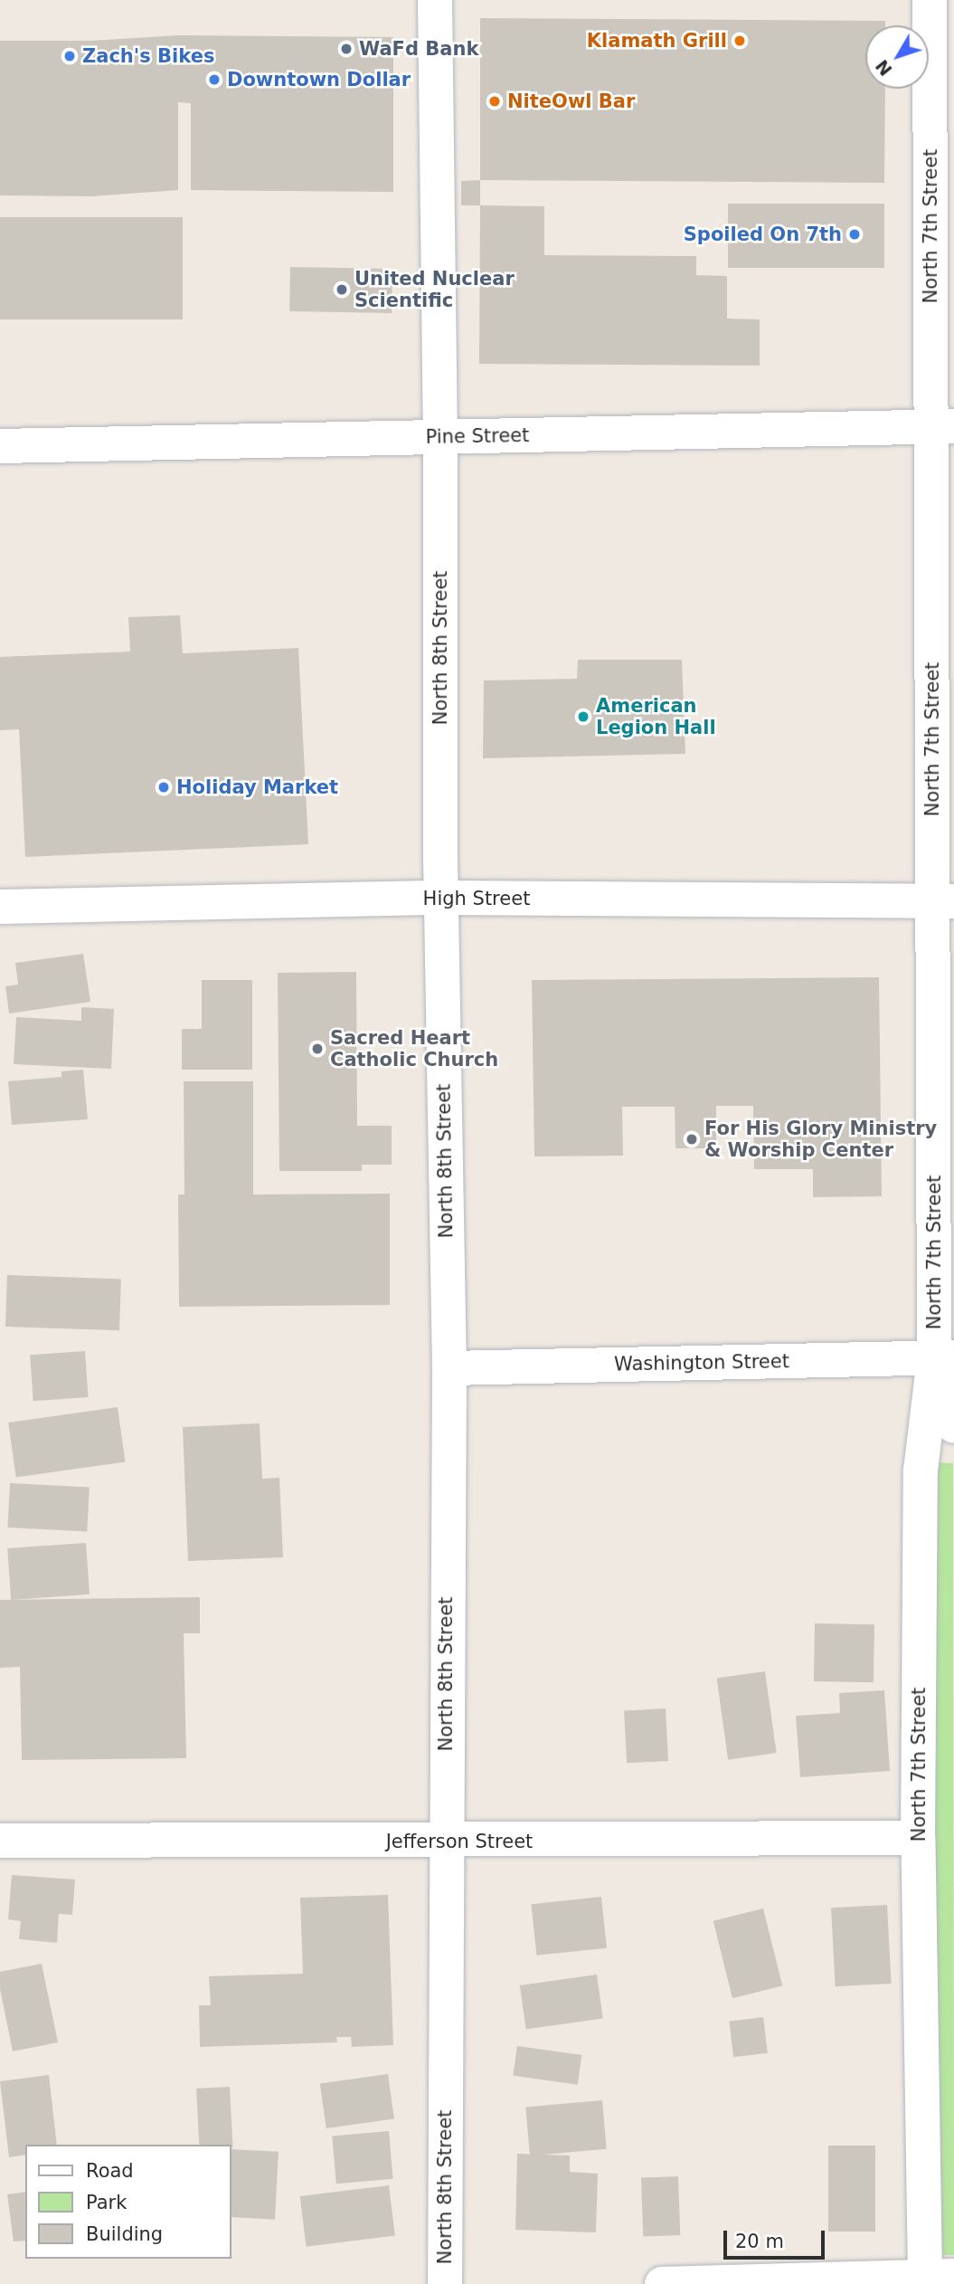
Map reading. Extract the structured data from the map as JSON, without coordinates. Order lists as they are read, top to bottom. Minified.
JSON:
{"streets":{"street":["North 7th Street","Pine Street","North 8th Street","High Street","Washington Street","Jefferson Street"]},"crossings":[["North 7th Street","Pine Street"],["North 7th Street","High Street"],["North 7th Street","Washington Street"],["North 7th Street","Jefferson Street"],["Pine Street","North 8th Street"],["North 8th Street","High Street"],["North 8th Street","Washington Street"],["North 8th Street","Jefferson Street"]],"places":["Klamath Grill","WaFd Bank","Zach's Bikes","Downtown Dollar","NiteOwl Bar","Spoiled On 7th","United Nuclear Scientific","American Legion Hall","Holiday Market","Sacred Heart Catholic Church","For His Glory Ministry & Worship Center"],"legend":["Road","Park","Building"],"scale_bar":"20 m","north":"bottom left"}
